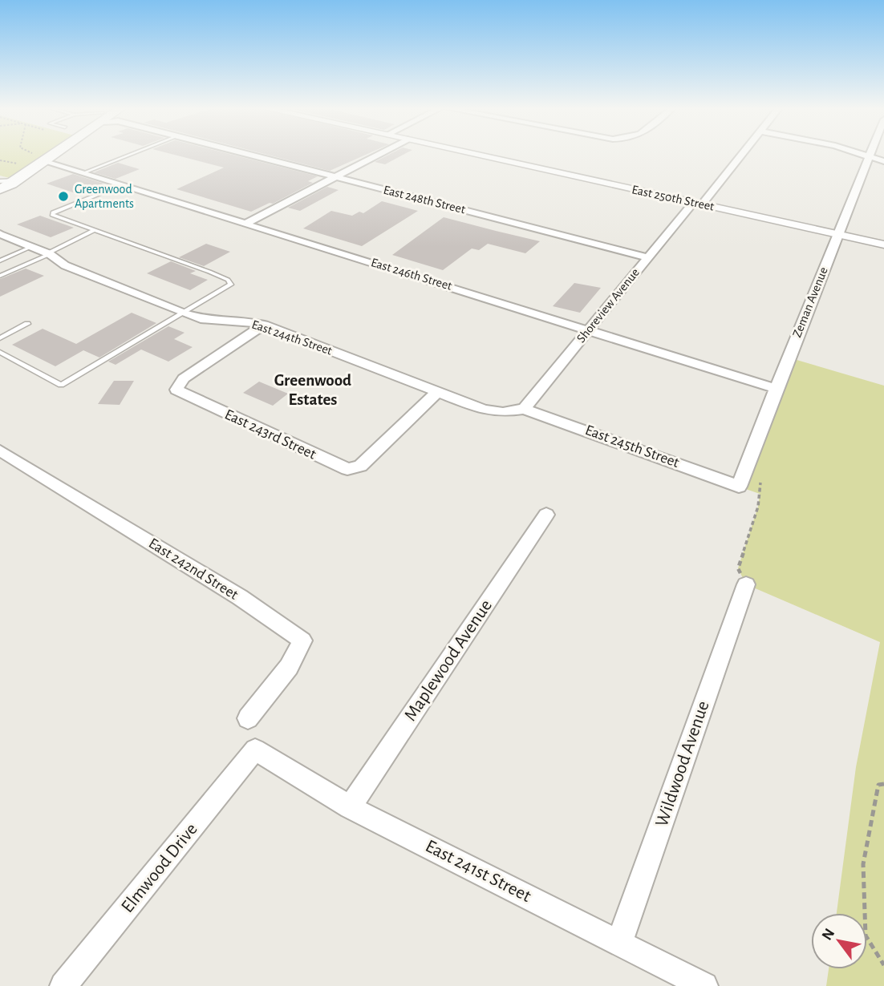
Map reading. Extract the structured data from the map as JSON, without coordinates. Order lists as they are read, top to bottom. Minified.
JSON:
{"streets":{"street":["East 250th Street","East 248th Street","East 246th Street","Zeman Avenue","Shoreview Avenue","East 244th Street","East 243rd Street","East 245th Street","East 242nd Street","Maplewood Avenue","Wildwood Avenue","Elmwood Drive","East 241st Street"]},"crossings":[["East 250th Street","Zeman Avenue"],["East 250th Street","Shoreview Avenue"],["East 248th Street","Shoreview Avenue"],["East 246th Street","Zeman Avenue"],["East 246th Street","Shoreview Avenue"],["Zeman Avenue","East 245th Street"],["Shoreview Avenue","East 244th Street"],["Shoreview Avenue","East 245th Street"],["East 244th Street","East 243rd Street"],["East 244th Street","East 245th Street"],["Maplewood Avenue","East 241st Street"],["Wildwood Avenue","East 241st Street"],["Elmwood Drive","East 241st Street"]],"districts":["Greenwood Estates"],"places":["Greenwood Apartments"],"north":"top left"}
